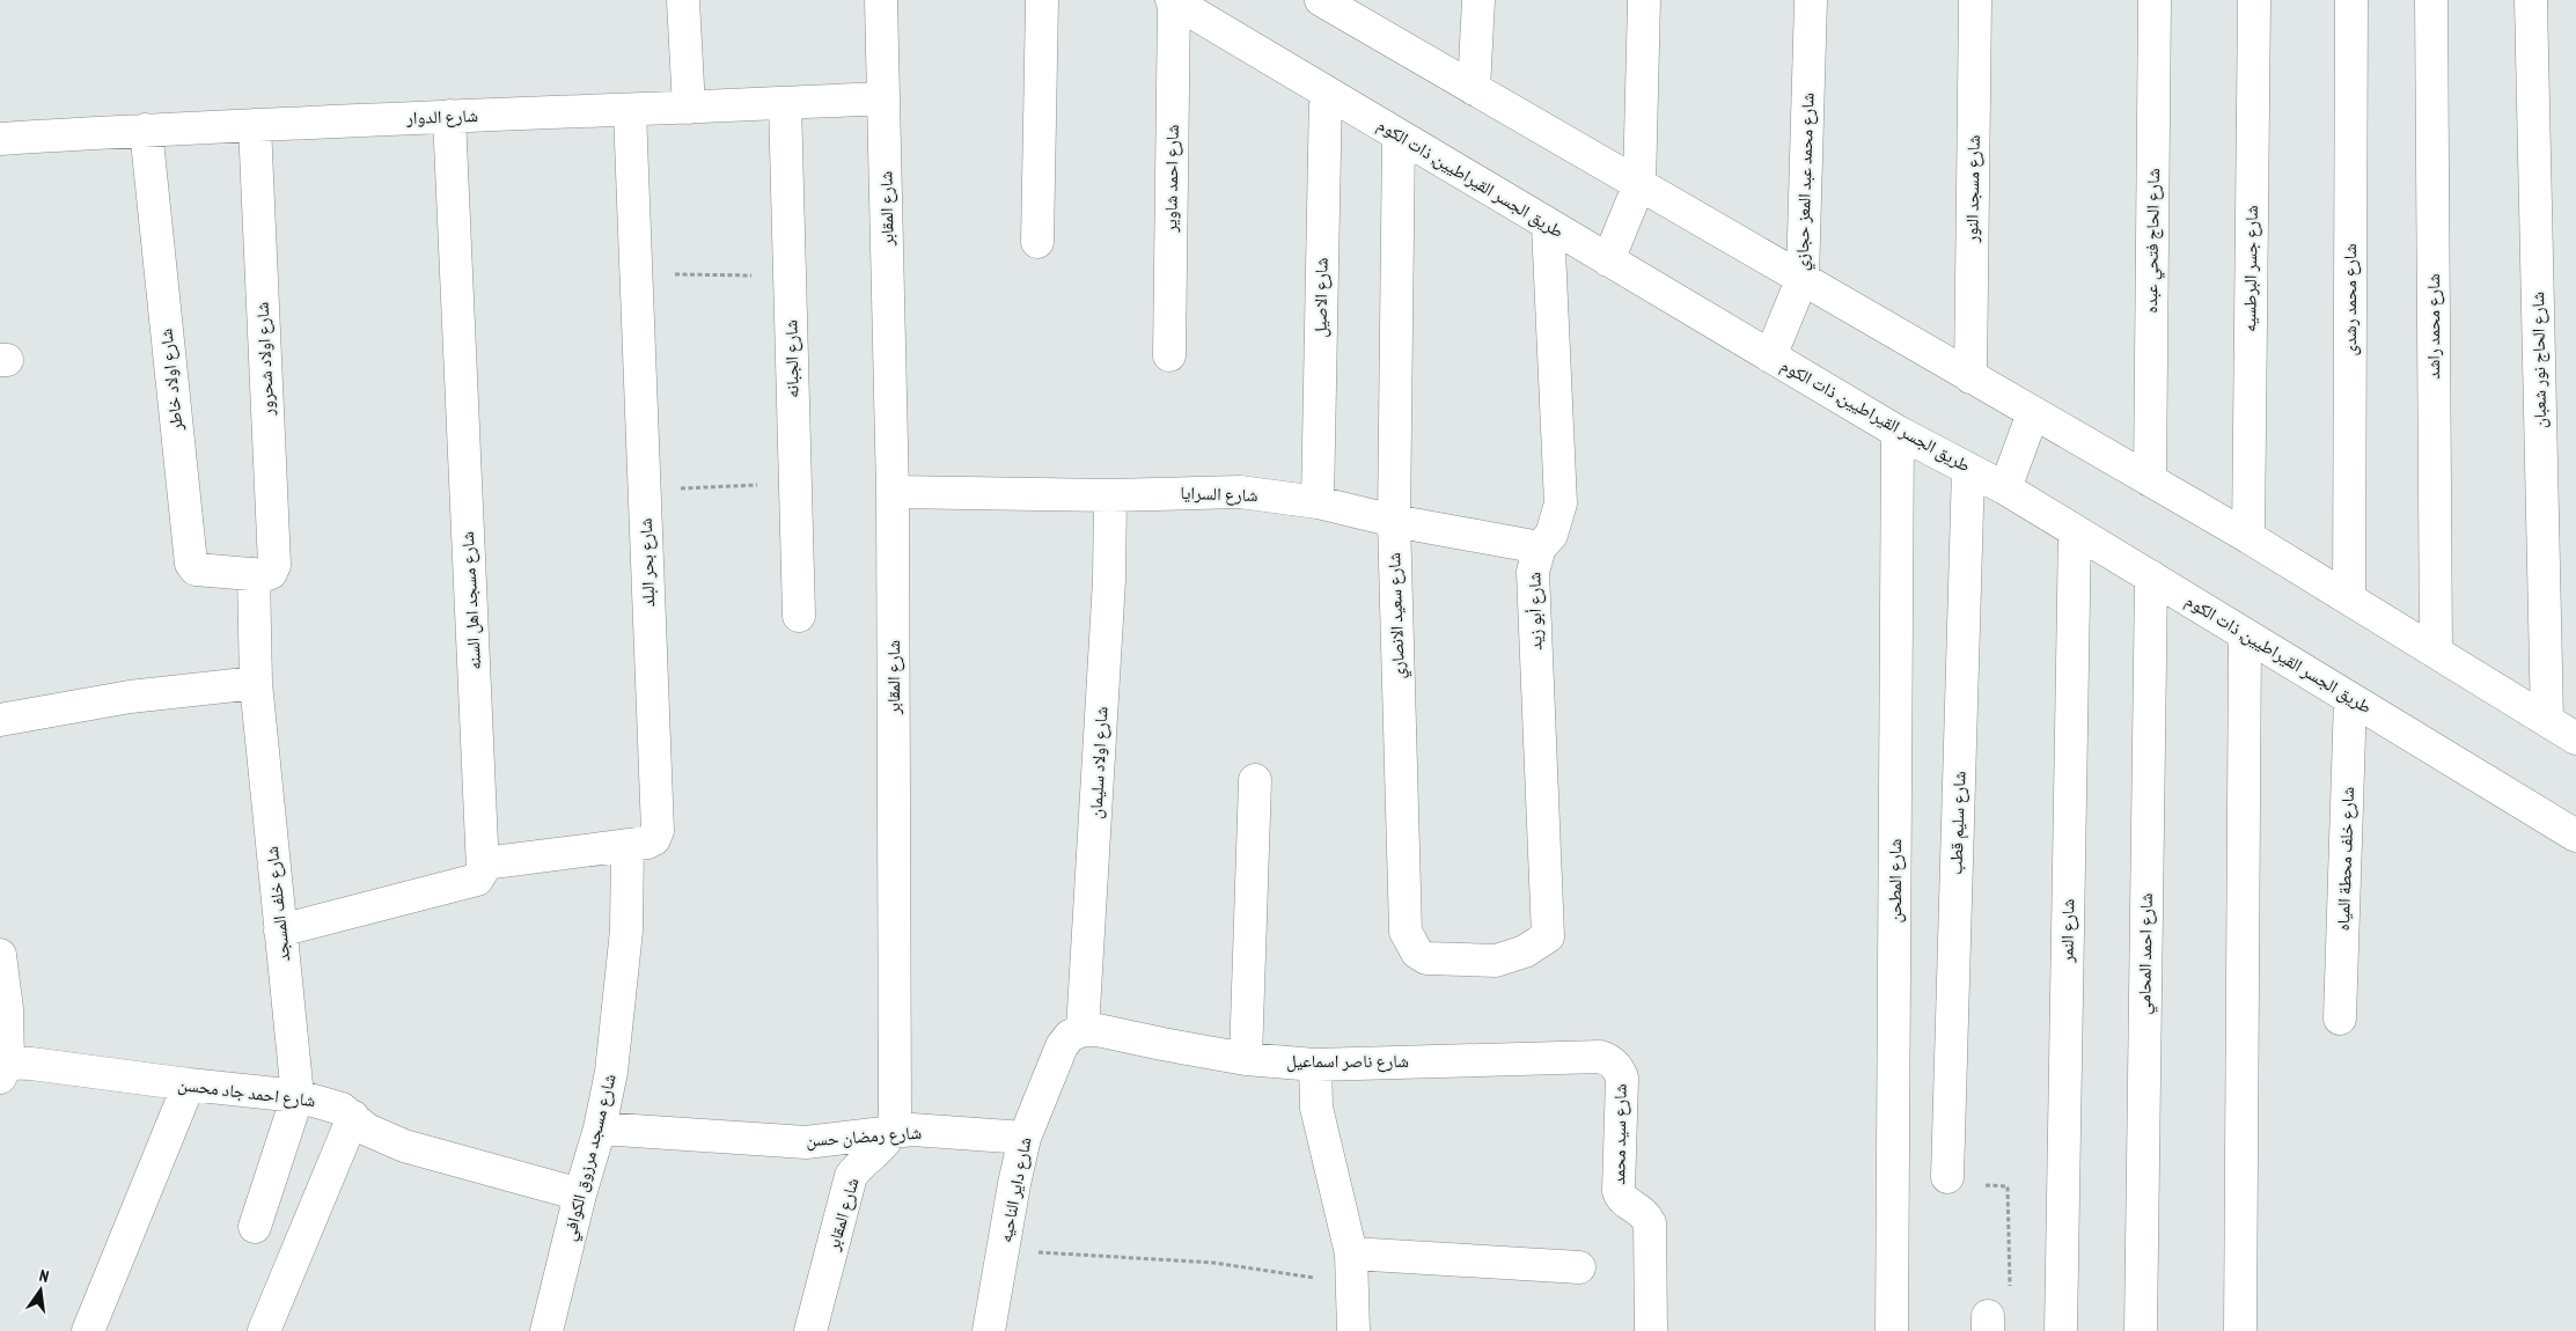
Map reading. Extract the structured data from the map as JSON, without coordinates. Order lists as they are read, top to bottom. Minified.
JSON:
{"streets":{"street":["شارع الدوار","شارع احمد شاوير","طريق الجسر القيراطيين, ذات الكوم","شارع محمد عبد المعز حجازي","شارع مسجد النور","شارع المقابر","شارع الحاج فتحي عبده","شارع جسر البرطسيه","شارع الاصيل","شارع محمد رشدى","شارع محمد راشد","شارع اولاد شحرور","شارع الجبانه","شارع الحاج نور شعبان","شارع اولاد خاطر","شارع السرايا","شارع بحر البلد","شارع مسجد اهل السنه","شارع أبو زيد","شارع سعيد الانصاري","شارع اولاد سليمان","شارع سليم قطب","شارع خلف محطة المياه","شارع المطحن","شارع خلف المسجد","شارع النمر","شارع احمد المحامي","شارع ناصر اسماعيل","شارع احمد جاد محسن","شارع سيد محمد","شارع رمضان حسن","شارع مسجد مرزوق الكوافي","شارع داير الناحيه"]},"crossings":[["شارع الدوار","شارع المقابر"],["شارع الدوار","شارع اولاد شحرور"],["شارع الدوار","شارع الجبانه"],["شارع الدوار","شارع اولاد خاطر"],["شارع الدوار","شارع بحر البلد"],["شارع الدوار","شارع مسجد اهل السنه"],["شارع احمد شاوير","طريق الجسر القيراطيين, ذات الكوم"],["طريق الجسر القيراطيين, ذات الكوم","شارع محمد عبد المعز حجازي"],["طريق الجسر القيراطيين, ذات الكوم","شارع الاصيل"],["طريق الجسر القيراطيين, ذات الكوم","شارع أبو زيد"],["طريق الجسر القيراطيين, ذات الكوم","شارع سعيد الانصاري"],["طريق الجسر القيراطيين, ذات الكوم","شارع سليم قطب"],["طريق الجسر القيراطيين, ذات الكوم","شارع خلف محطة المياه"],["طريق الجسر القيراطيين, ذات الكوم","شارع المطحن"],["طريق الجسر القيراطيين, ذات الكوم","شارع النمر"],["طريق الجسر القيراطيين, ذات الكوم","شارع احمد المحامي"],["شارع المقابر","شارع السرايا"],["شارع المقابر","شارع رمضان حسن"],["شارع الاصيل","شارع السرايا"],["شارع اولاد شحرور","شارع اولاد خاطر"],["شارع اولاد شحرور","شارع خلف المسجد"],["شارع اولاد خاطر","شارع خلف المسجد"],["شارع السرايا","شارع أبو زيد"],["شارع السرايا","شارع سعيد الانصاري"],["شارع السرايا","شارع اولاد سليمان"],["شارع بحر البلد","شارع مسجد اهل السنه"],["شارع بحر البلد","شارع مسجد مرزوق الكوافي"],["شارع أبو زيد","شارع سعيد الانصاري"],["شارع اولاد سليمان","شارع ناصر اسماعيل"],["شارع اولاد سليمان","شارع داير الناحيه"],["شارع خلف المسجد","شارع احمد جاد محسن"],["شارع ناصر اسماعيل","شارع سيد محمد"],["شارع ناصر اسماعيل","شارع داير الناحيه"],["شارع احمد جاد محسن","شارع مسجد مرزوق الكوافي"],["شارع رمضان حسن","شارع مسجد مرزوق الكوافي"],["شارع رمضان حسن","شارع داير الناحيه"]],"north":"top"}
